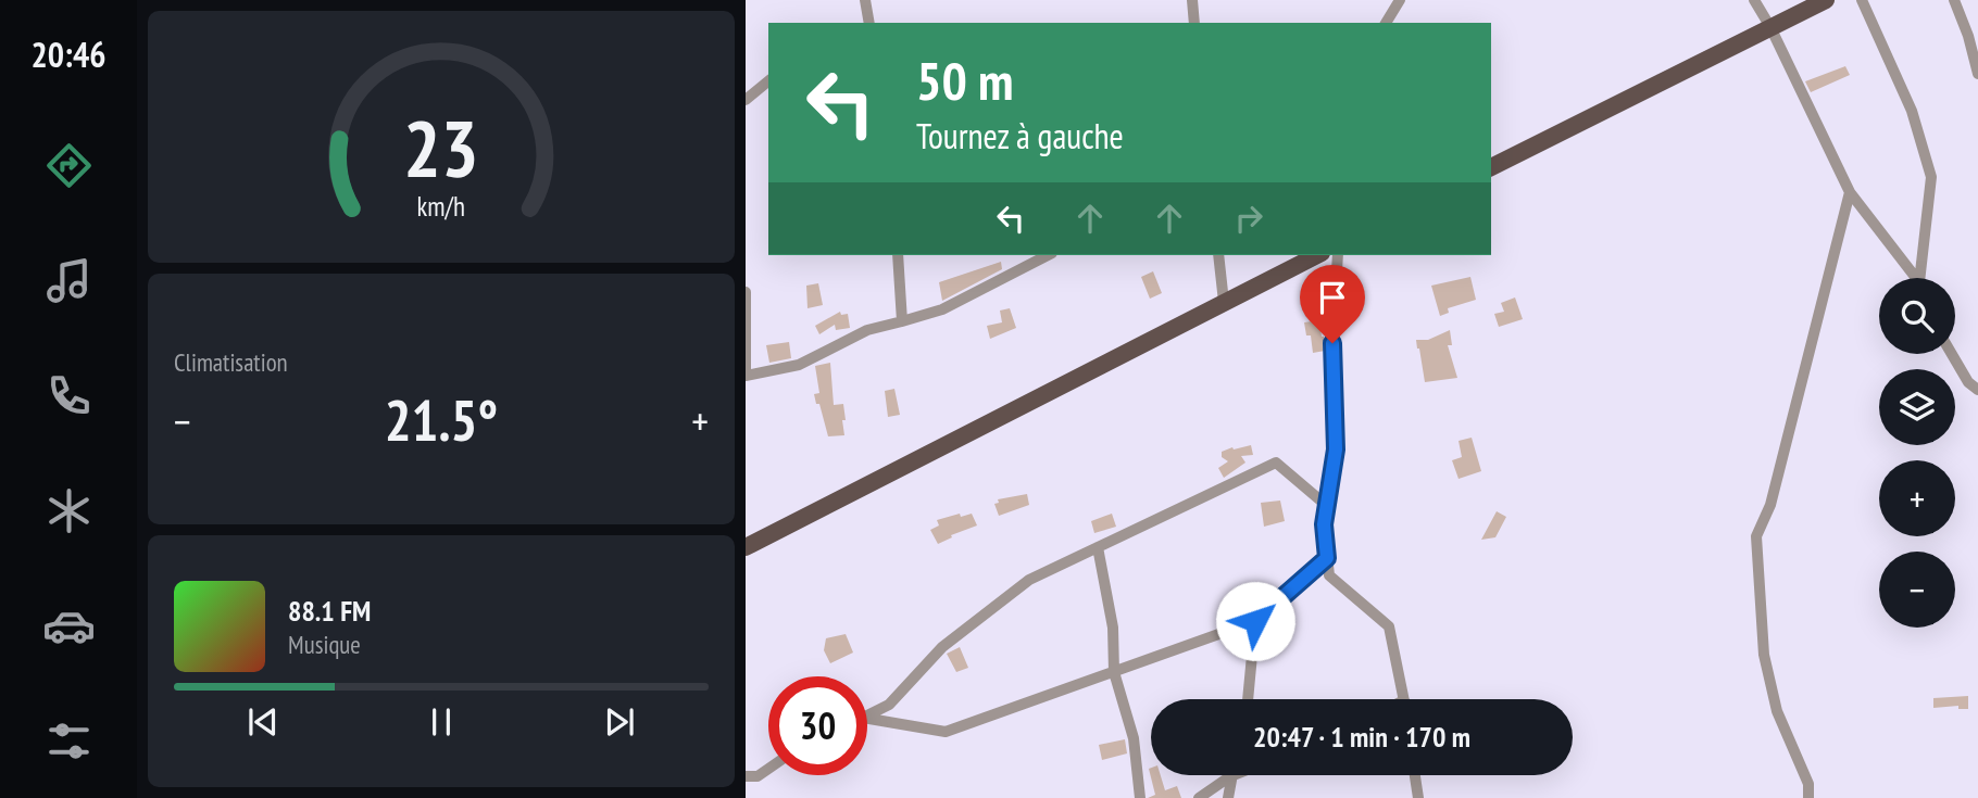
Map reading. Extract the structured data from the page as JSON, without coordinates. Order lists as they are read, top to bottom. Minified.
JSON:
{"page":{"tabs":"20:46","turn":["50 m","Tournez à gauche"],"tile":"Climatisation","map_buttons":["+","−"],"heat":["−","21.5°","+"],"song":["88.1 FM","Musique"],"limit":"30","trip":"20:47 · 1 min · 170 m","gauge":["23","km/h"]}}
